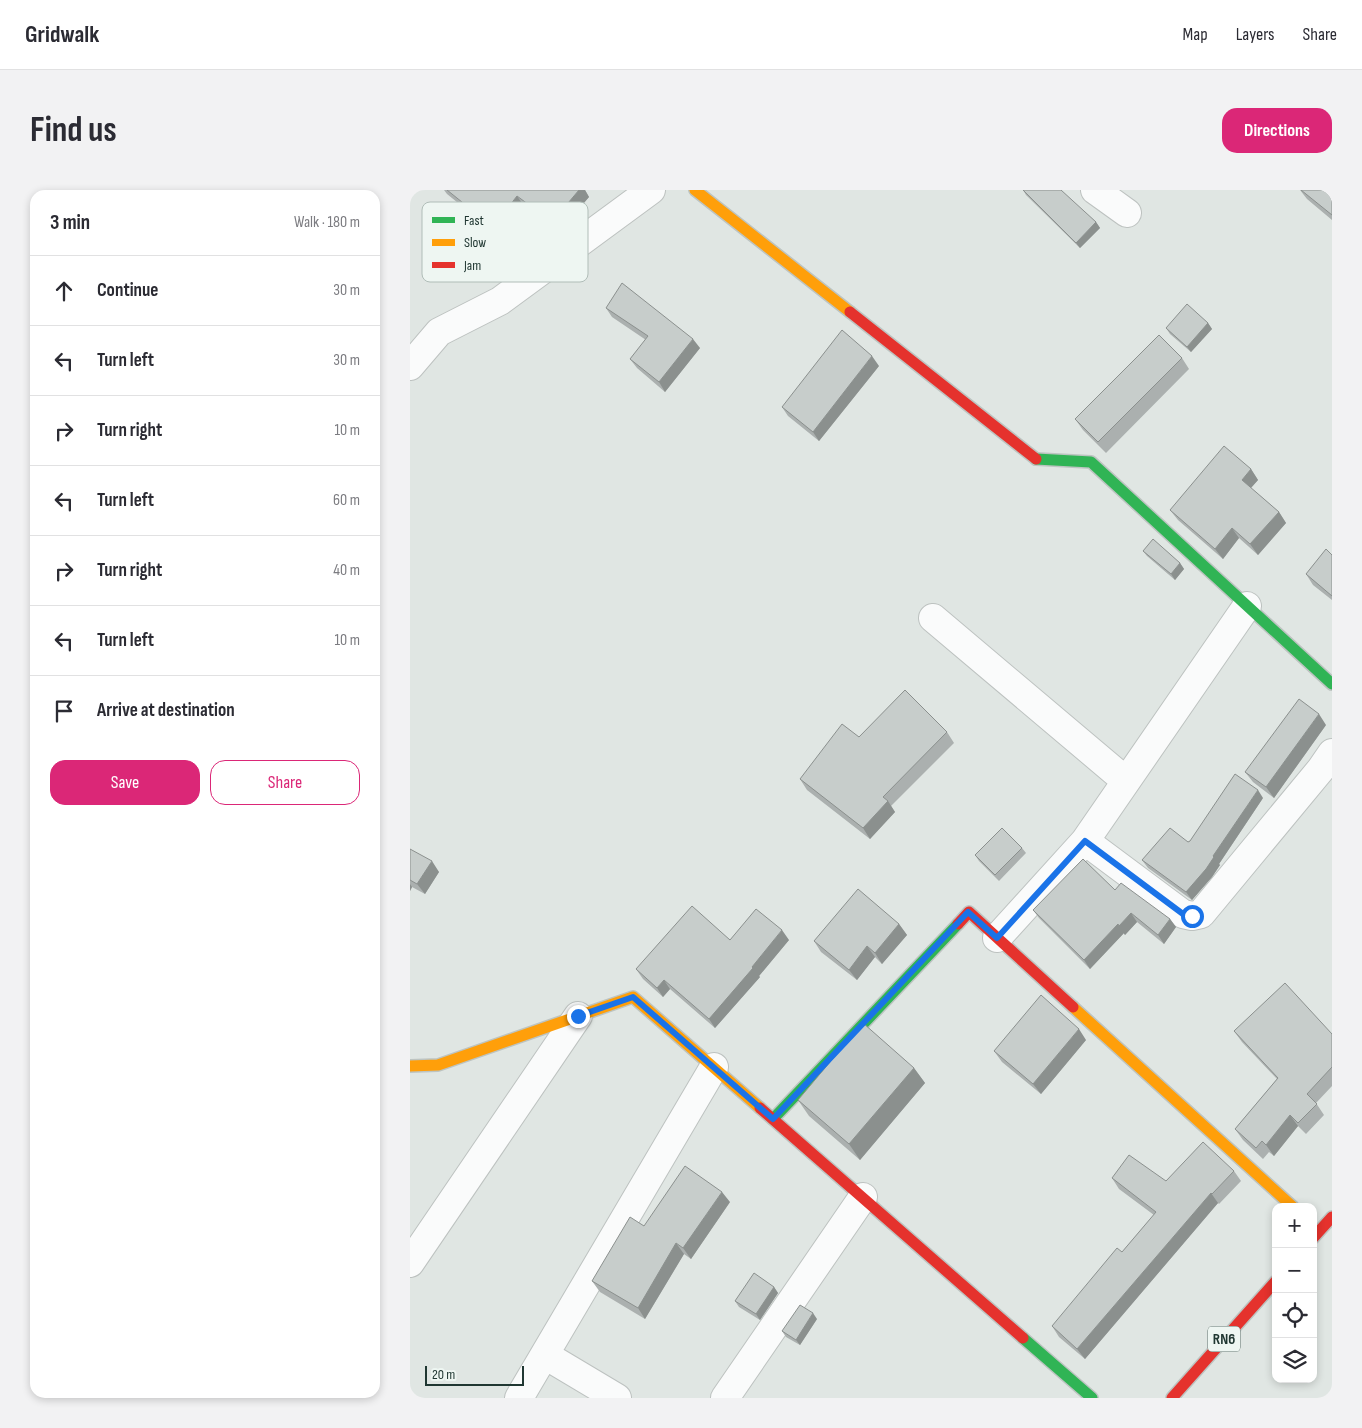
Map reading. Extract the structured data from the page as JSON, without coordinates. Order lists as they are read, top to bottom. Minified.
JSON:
{"streets":{"main road":["RN6"]},"legend":["Fast","Slow","Jam"],"scale_bar":"20 m","page":{"header":"Gridwalk","nav":["Map","Layers","Share"],"buttons":["Directions",["Save","Share"]],"title":"Find us","heading":["3 min","Walk · 180 m"],"list":[["Continue","30 m"],["Turn left","30 m"],["Turn right","10 m"],["Turn left","60 m"],["Turn right","40 m"],["Turn left","10 m"],"Arrive at destination"],"map_buttons":["+","−"],"scale":"20 m"}}
